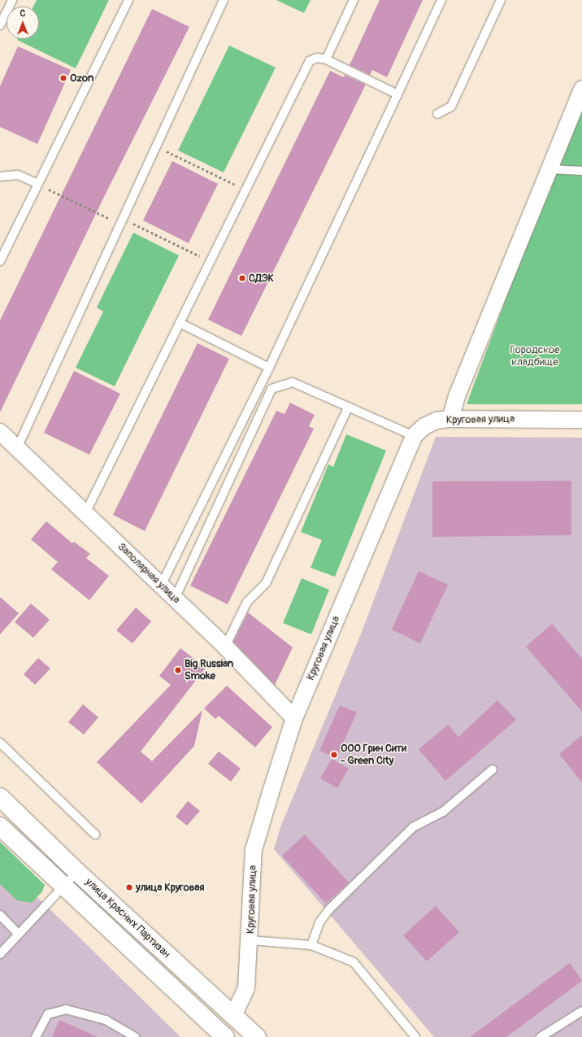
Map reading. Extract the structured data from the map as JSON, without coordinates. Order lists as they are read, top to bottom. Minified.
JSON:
{"streets":{"main road":["Круговая улица","улица Красных Партизан"],"street":["Заполярная улица"]},"crossings":[["Круговая улица","Заполярная улица"],["Круговая улица","улица Красных Партизан"]],"parks":["Городское кладбище"],"places":["Ozon","СДЭК","Big Russian Smoke","ООО Грин Сити - Green City","улица Круговая"],"north":"top"}
